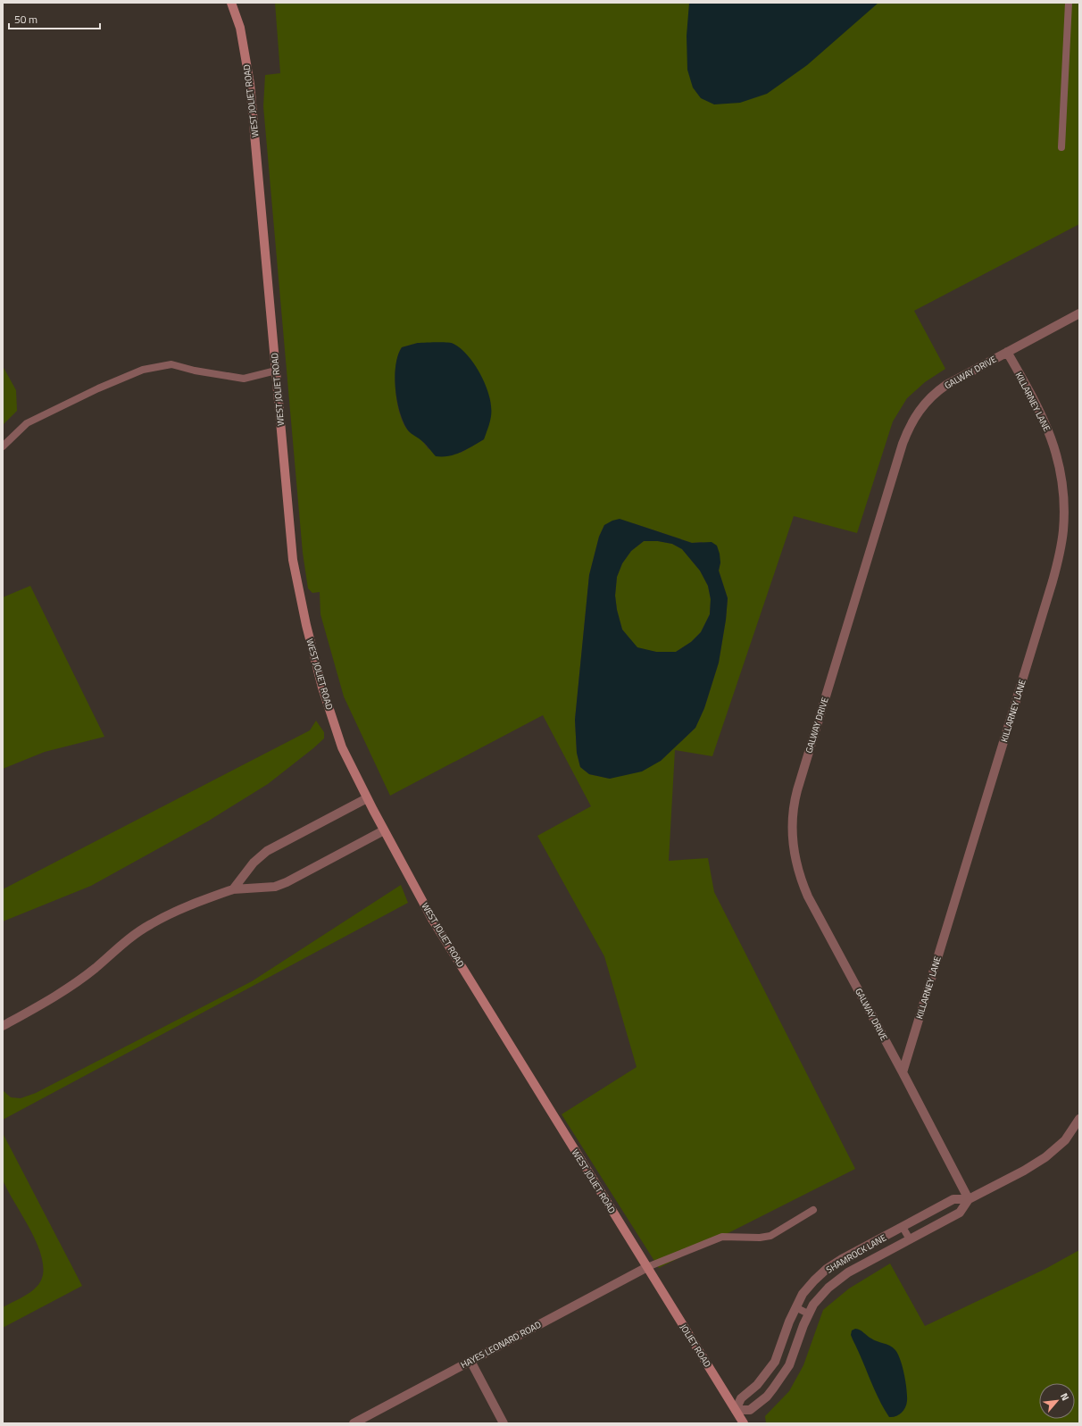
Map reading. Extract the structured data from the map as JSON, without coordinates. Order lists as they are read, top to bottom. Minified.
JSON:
{"streets":{"main road":["WEST JOLIET ROAD","JOLIET ROAD"],"street":["GALWAY DRIVE","KILLARNEY LANE","SHAMROCK LANE","HAYES LEONARD ROAD"]},"crossings":[["WEST JOLIET ROAD","HAYES LEONARD ROAD"],["WEST JOLIET ROAD","JOLIET ROAD"],["GALWAY DRIVE","KILLARNEY LANE"],["GALWAY DRIVE","SHAMROCK LANE"],["SHAMROCK LANE","JOLIET ROAD"],["HAYES LEONARD ROAD","JOLIET ROAD"]],"scale_bar":"50 m","north":"top right"}
